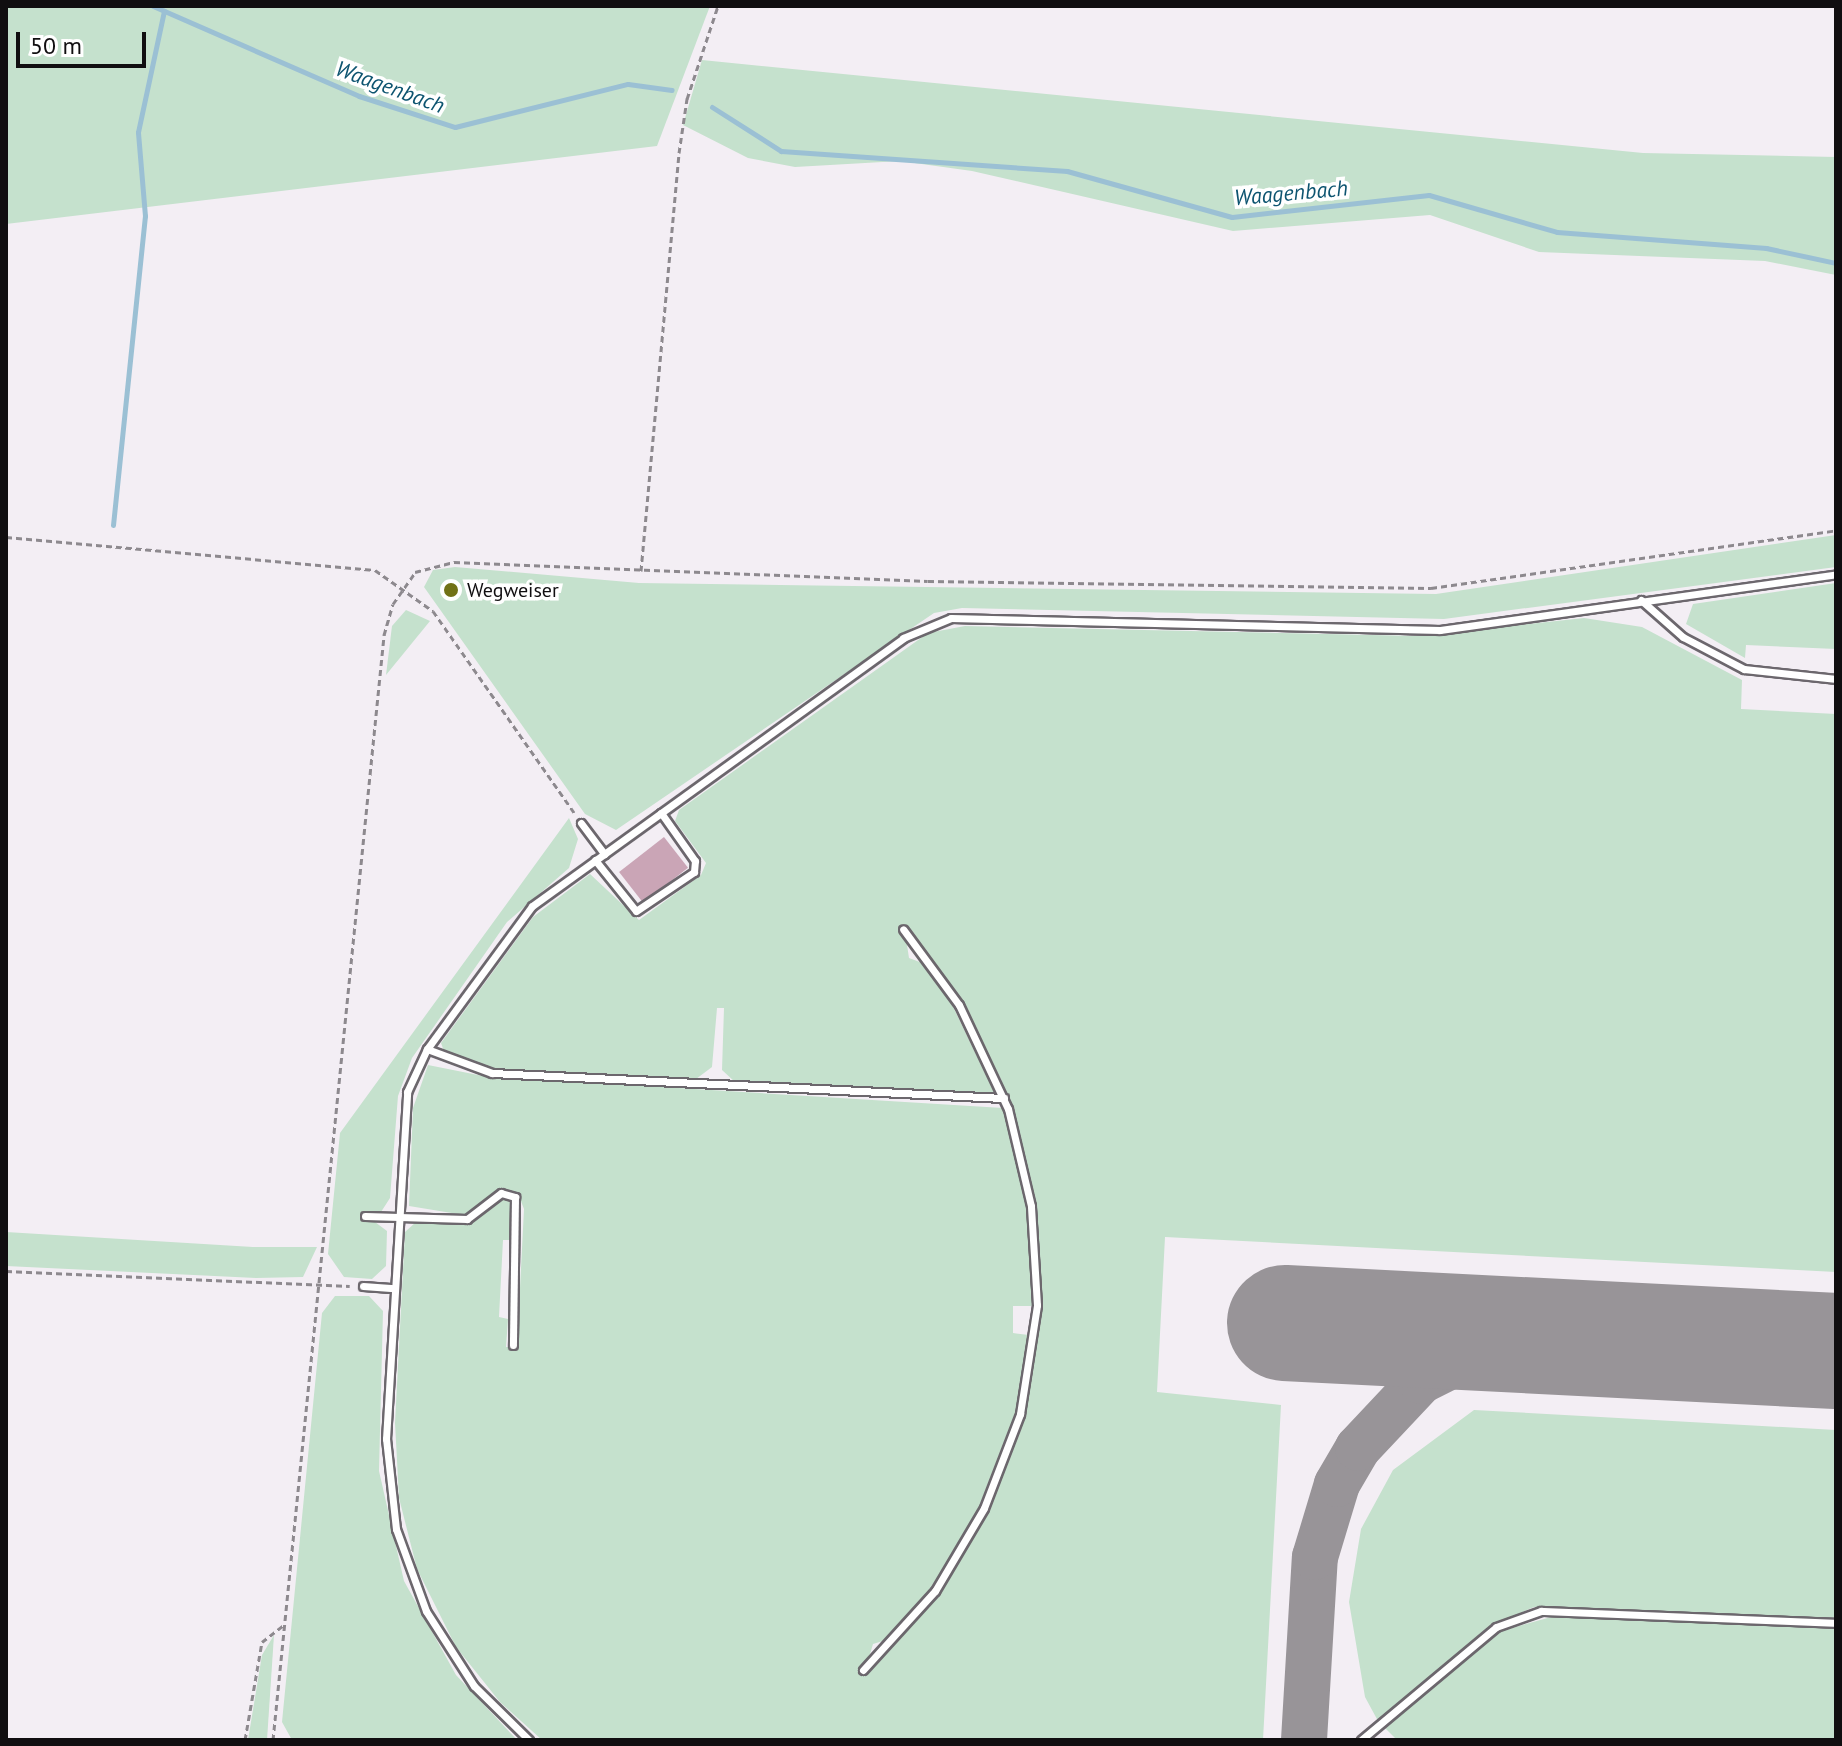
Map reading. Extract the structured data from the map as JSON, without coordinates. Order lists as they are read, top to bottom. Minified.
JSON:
{"water":["Waagenbach"],"places":["Wegweiser"],"scale_bar":"50 m"}
